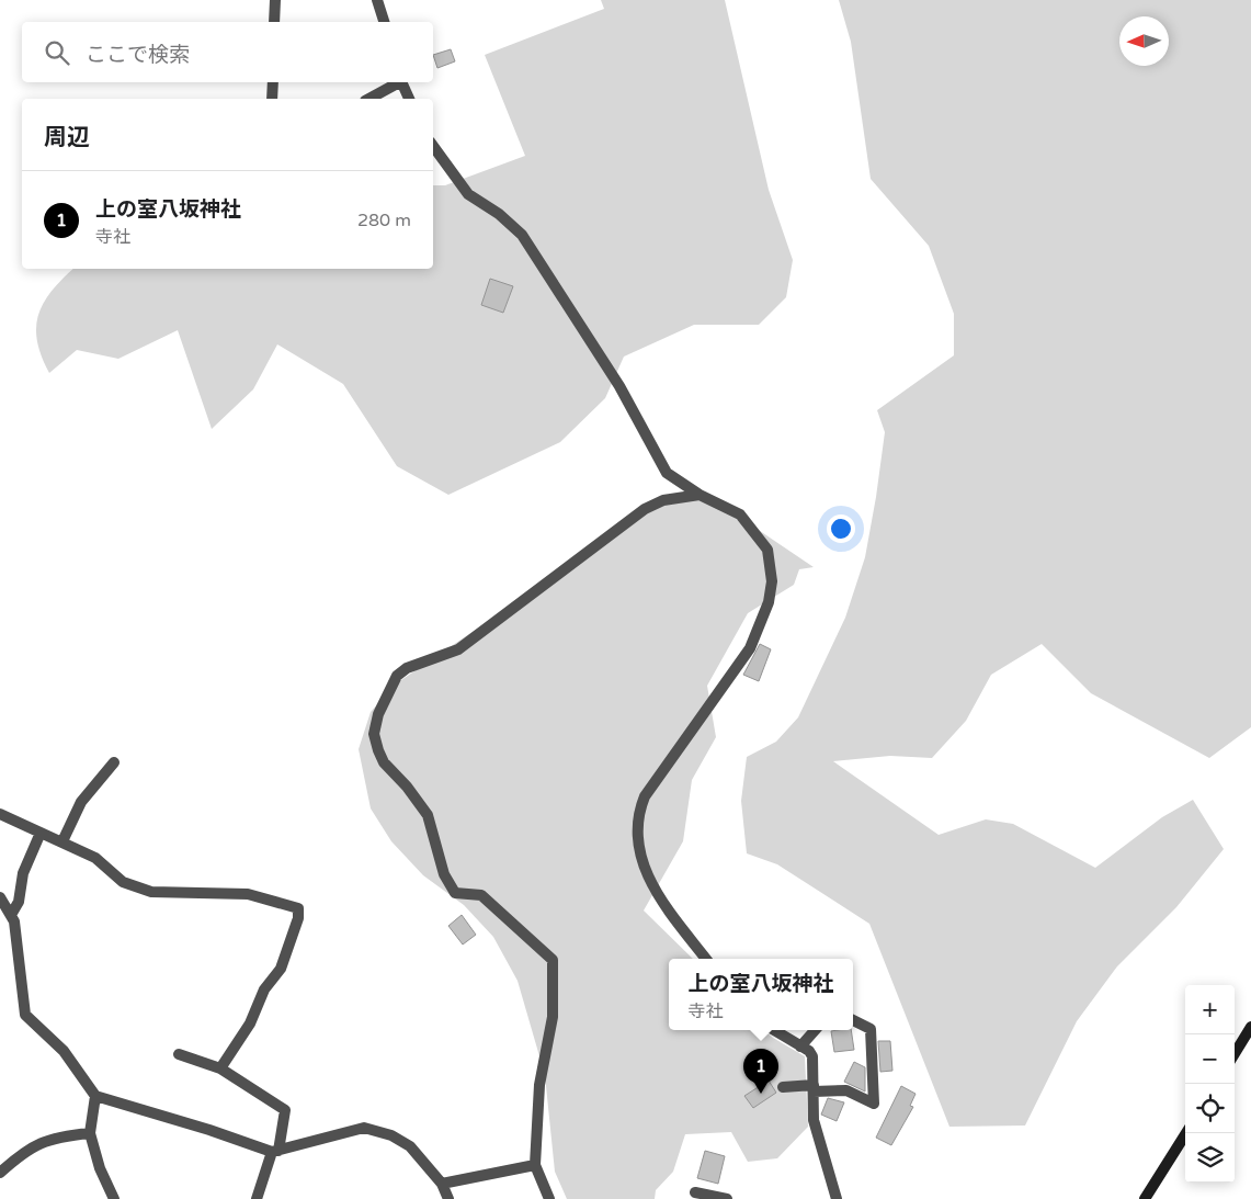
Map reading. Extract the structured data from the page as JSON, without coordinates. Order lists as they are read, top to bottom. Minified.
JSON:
{"north":"left","page":{"search":"ここで検索","heading":"周辺","list":[{"mark":"1","name":"上の室八坂神社","note":"寺社","value":"280 m"}],"popup":["上の室八坂神社","寺社"],"map_buttons":["+","−"],"pins":"1"}}
